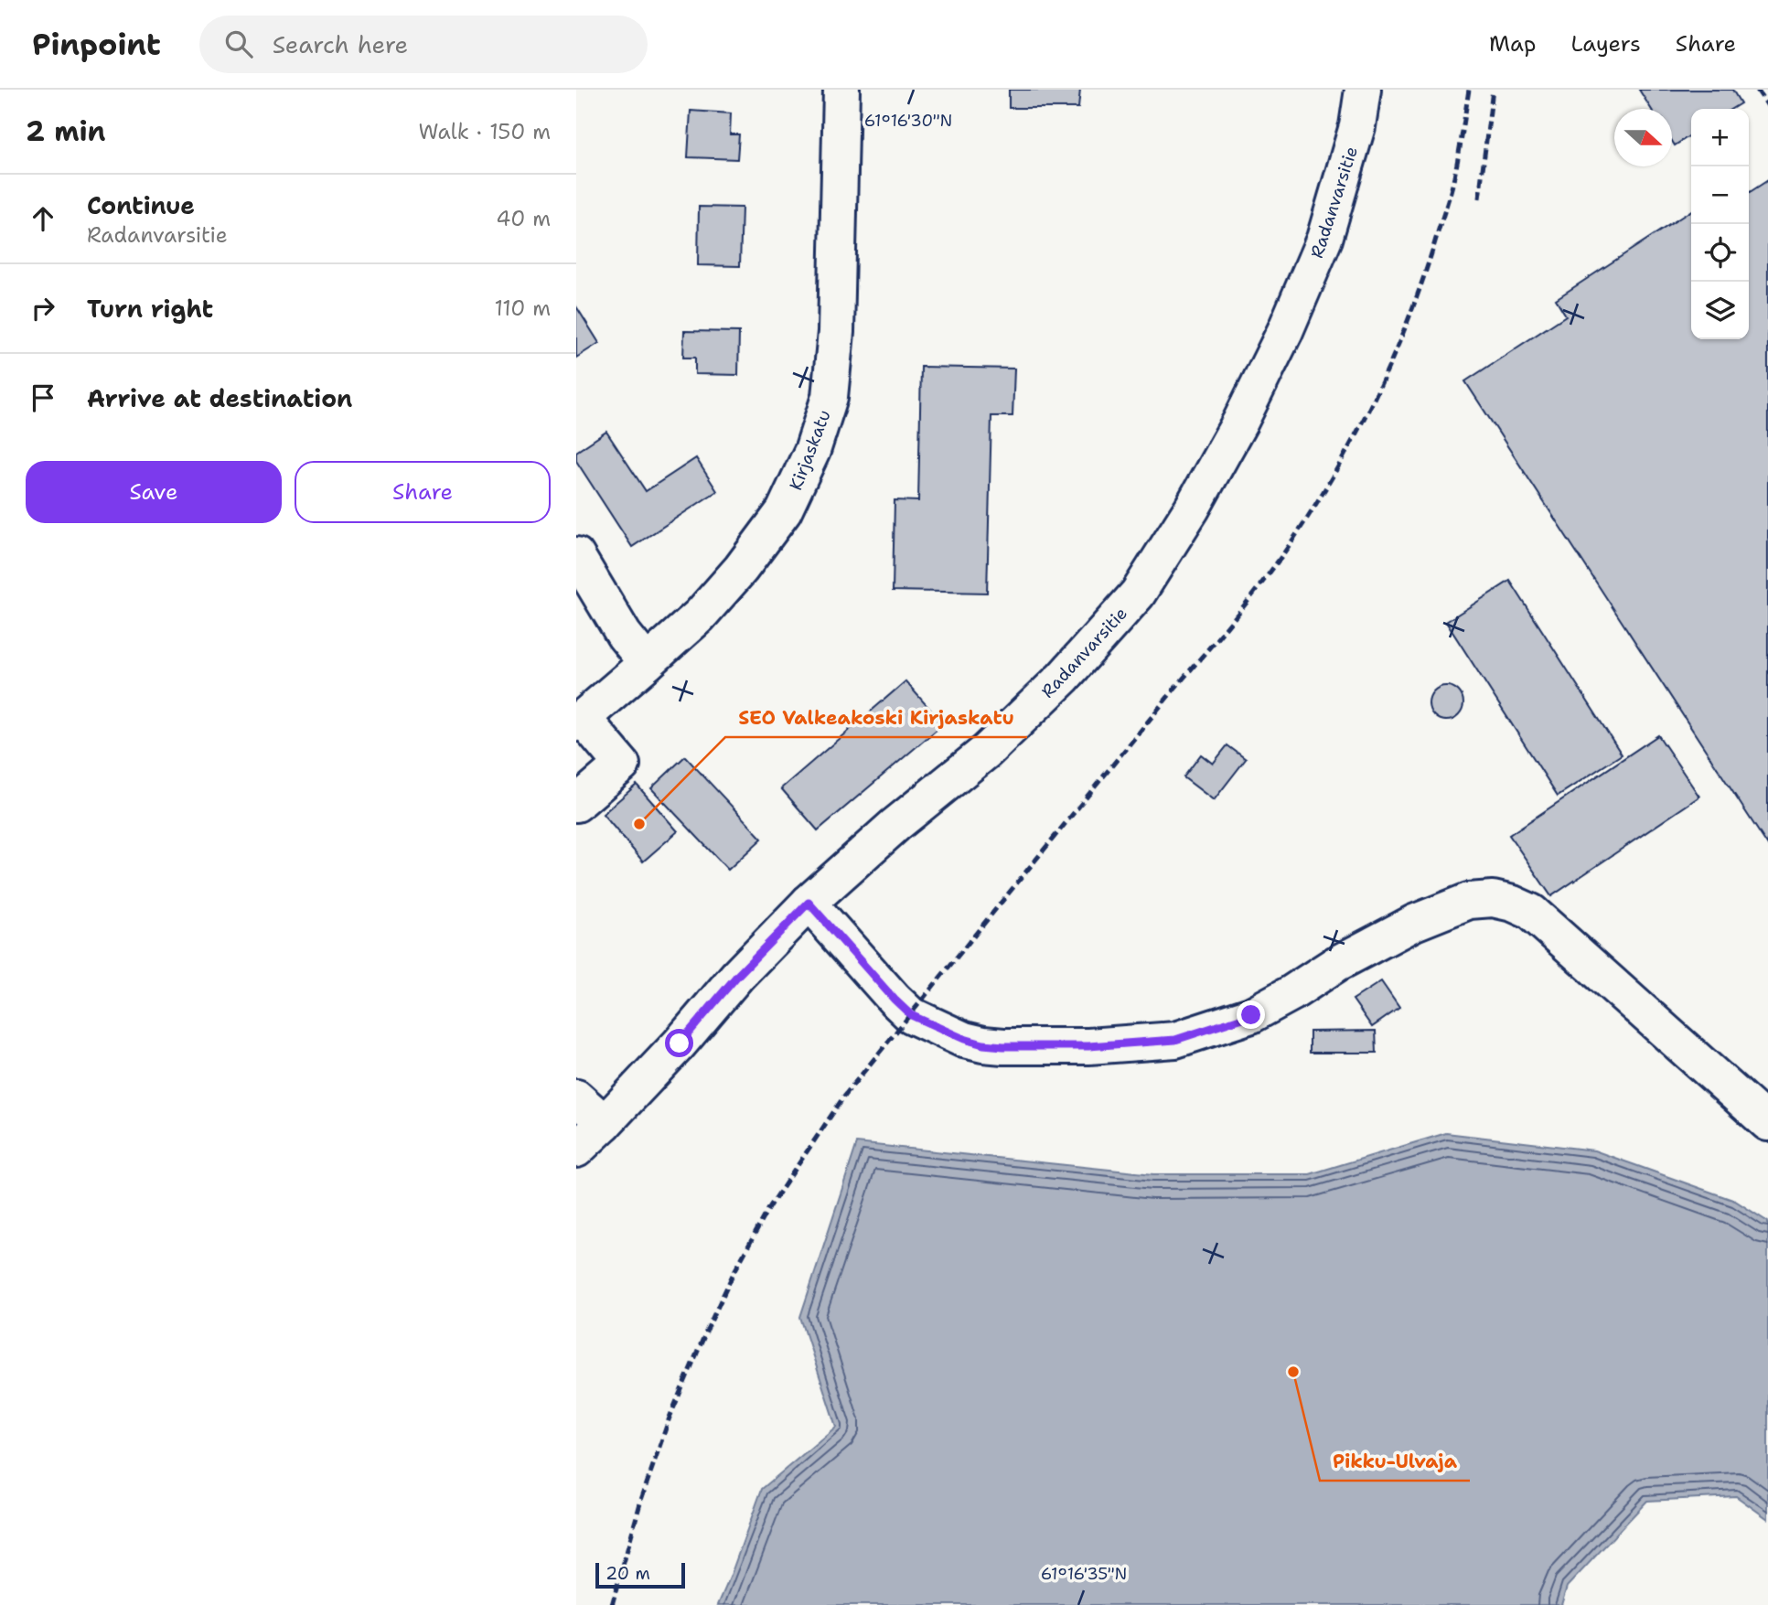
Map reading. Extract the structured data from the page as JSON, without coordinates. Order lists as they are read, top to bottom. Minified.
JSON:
{"streets":{"street":["Radanvarsitie","Kirjaskatu"]},"places":["SEO Valkeakoski Kirjaskatu","Pikku-Ulvaja"],"scale_bar":"20 m","north":"right","page":{"header":"Pinpoint","search":"Search here","nav":["Map","Layers","Share"],"heading":["2 min","Walk · 150 m"],"map_buttons":["+","−"],"list":[["Continue","Radanvarsitie","40 m"],["Turn right","110 m"],"Arrive at destination"],"buttons":["Save","Share"],"scale":"20 m"},"coordinates":["61°16'30\"N","61°16'35\"N"]}
